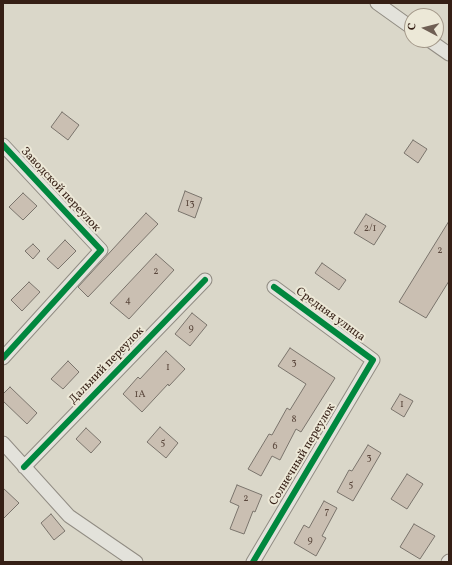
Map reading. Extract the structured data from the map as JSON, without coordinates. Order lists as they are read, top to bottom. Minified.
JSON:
{"streets":{"street":["Заводской переулок","Средняя улица","Дальний переулок","Солнечный переулок"]},"crossings":[["Средняя улица","Солнечный переулок"]],"house_numbers":["13","2/1","2","2","4","9","3","1","1А","1","8","5","6","3","5","2","7","9"],"north":"left"}
